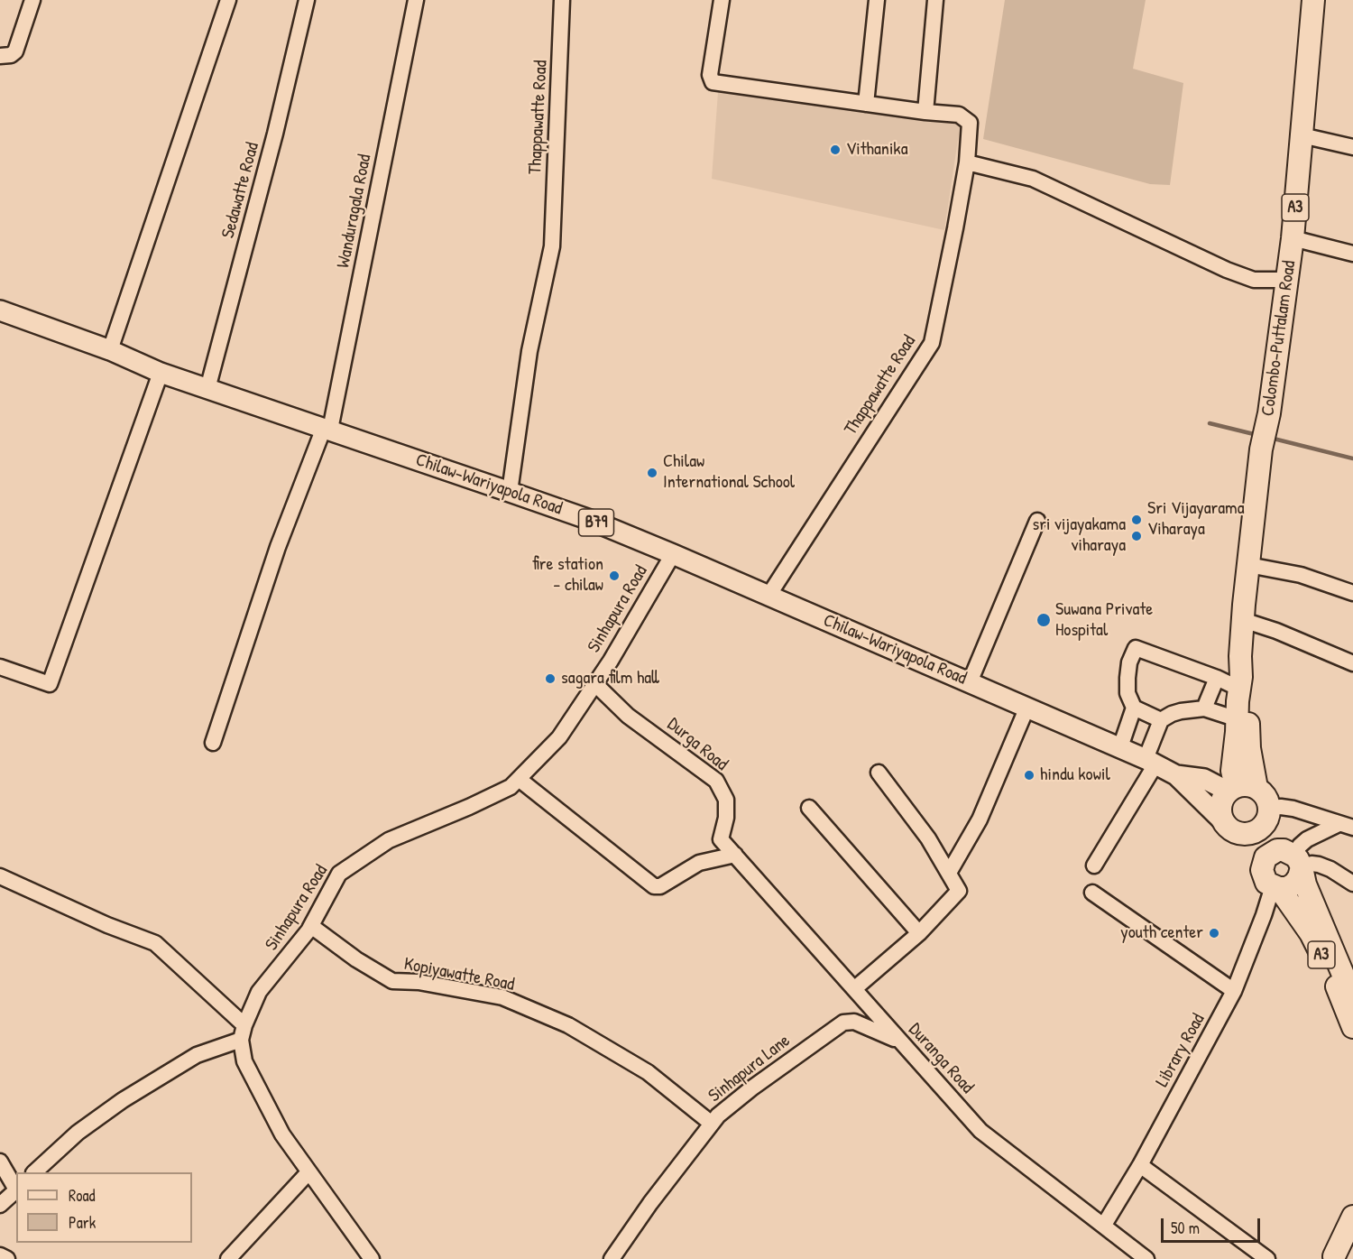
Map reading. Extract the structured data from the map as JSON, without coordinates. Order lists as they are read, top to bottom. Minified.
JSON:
{"streets":{"highway":["A3","Colombo-Puttalam Road"],"main road":["Chilaw-Wariyapola Road","B79"],"street":["Thappawatte Road","Sedawatte Road","Wanduragala Road","Sinhapura Road","Durga Road","Kopiyawatte Road","Library Road","Duranga Road","Sinhapura Lane"]},"crossings":[["Thappawatte Road","Chilaw-Wariyapola Road"],["Sedawatte Road","Chilaw-Wariyapola Road"],["A3","Colombo-Puttalam Road"],["A3","B79"],["A3","Library Road"],["Wanduragala Road","Chilaw-Wariyapola Road"],["Colombo-Puttalam Road","B79"],["Chilaw-Wariyapola Road","B79"],["Chilaw-Wariyapola Road","Sinhapura Road"],["Sinhapura Road","Durga Road"],["Sinhapura Road","Kopiyawatte Road"],["Durga Road","Duranga Road"],["Kopiyawatte Road","Sinhapura Lane"],["Library Road","Duranga Road"],["Duranga Road","Sinhapura Lane"]],"places":["Vithanika","Chilaw International School","Sri Vijayarama Viharaya","sri vijayakama viharaya","fire station - chilaw","Suwana Private Hospital","sagara film hall","hindu kowil","youth center"],"legend":["Road","Park"],"scale_bar":"50 m"}
